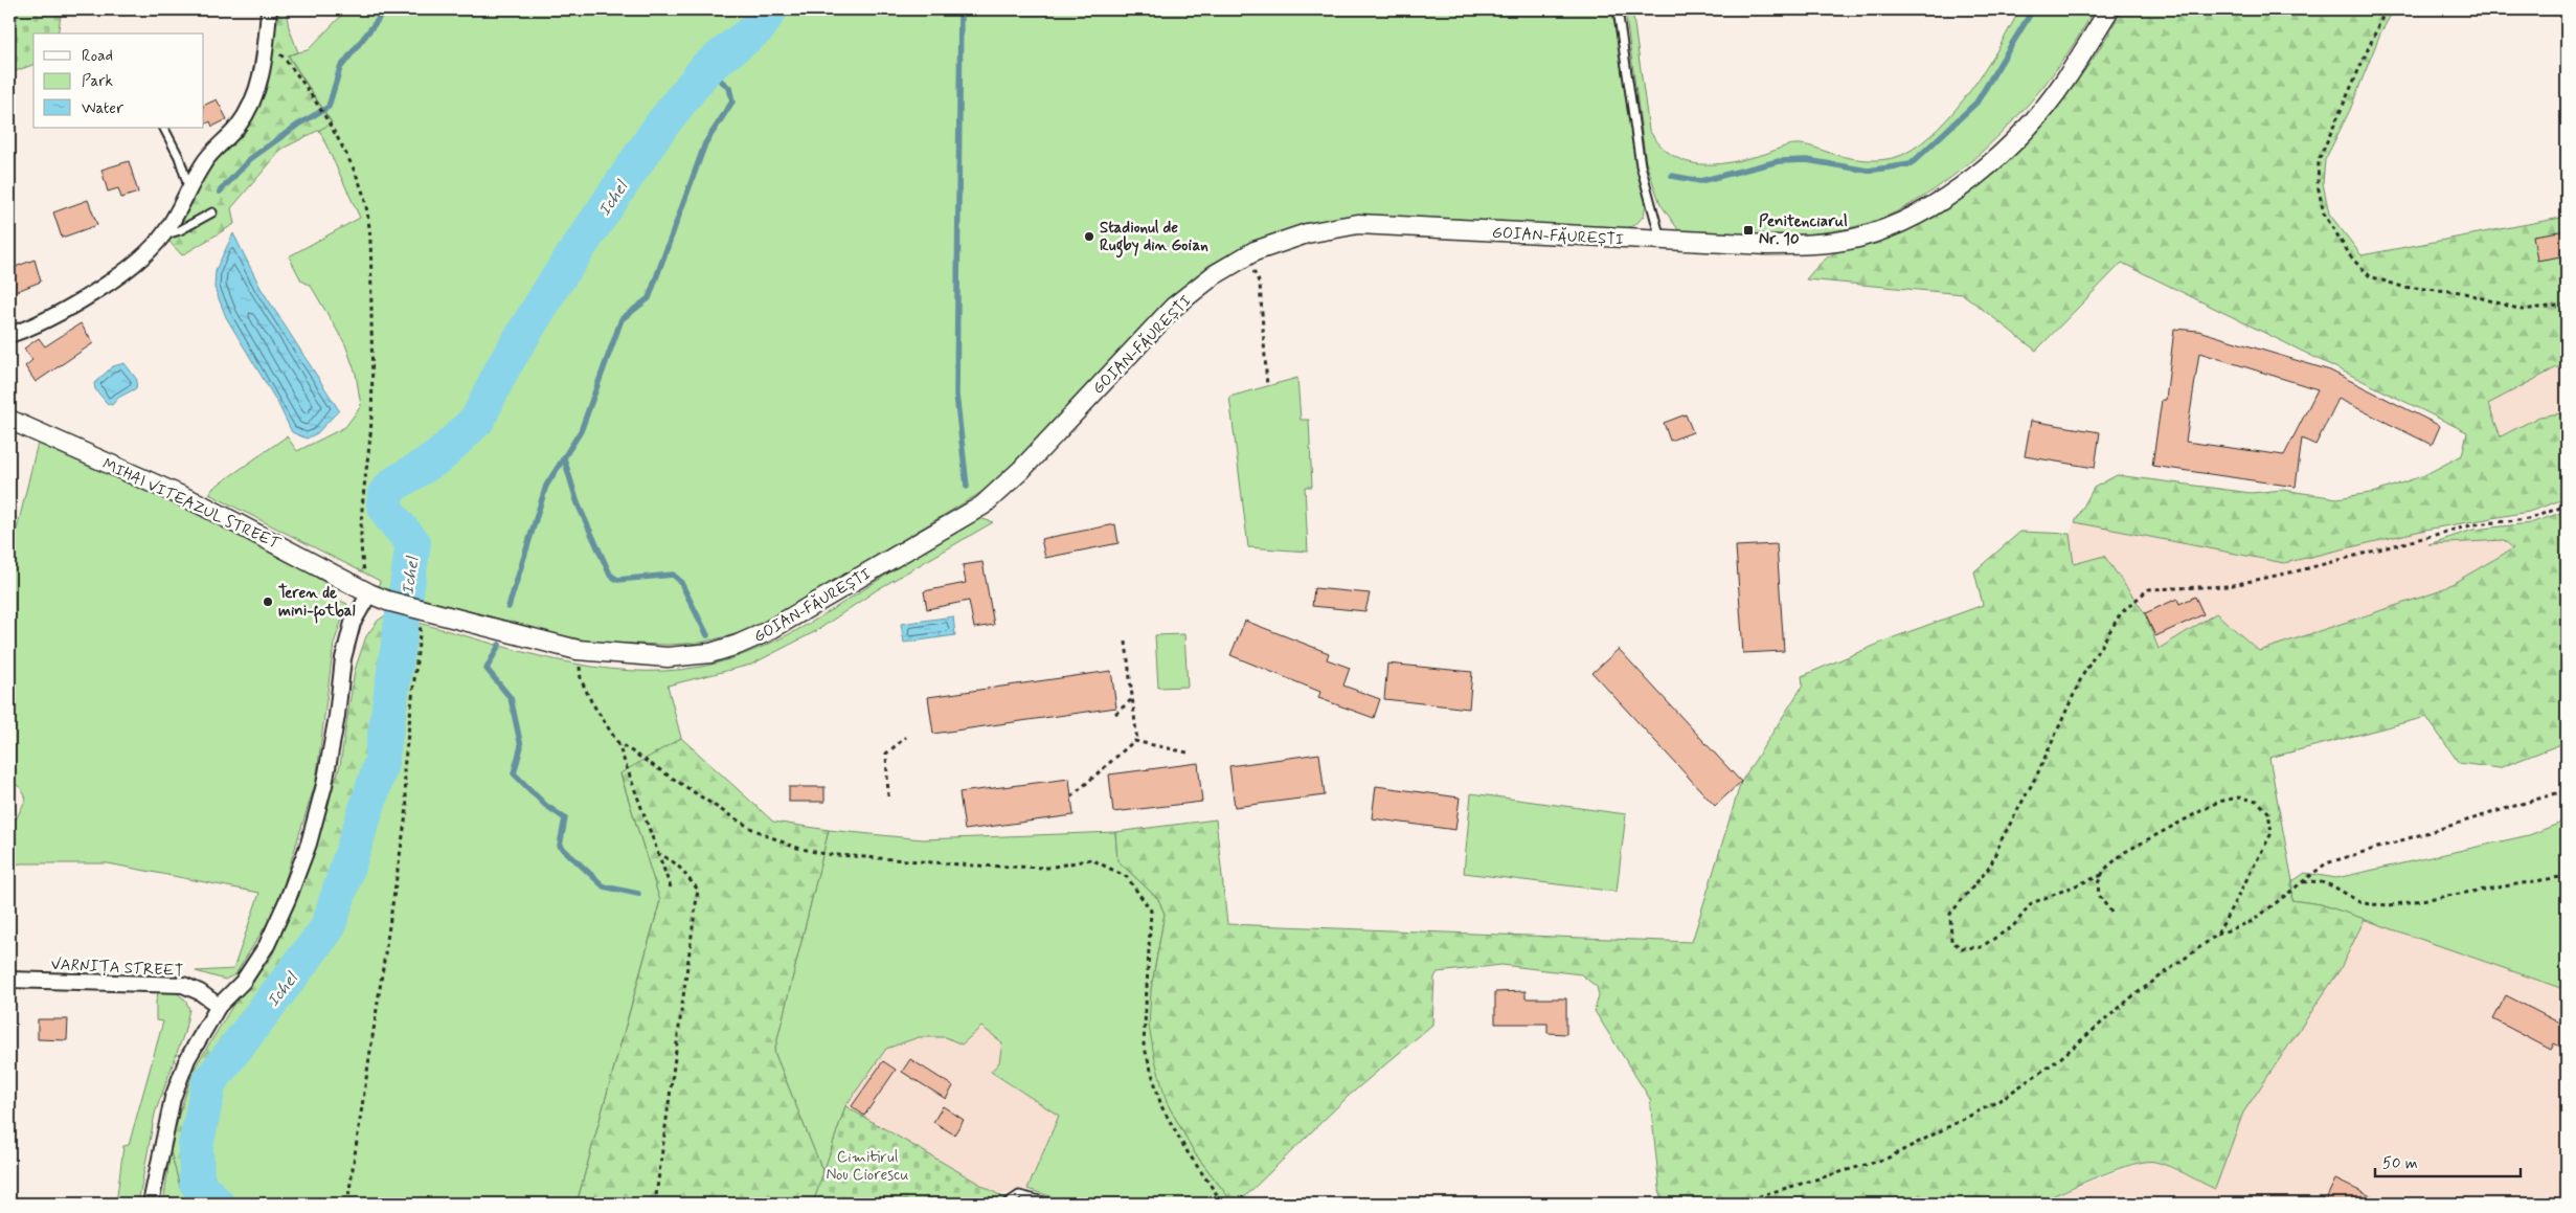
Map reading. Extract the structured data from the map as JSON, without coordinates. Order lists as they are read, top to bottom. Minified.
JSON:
{"streets":{"street":["GOIAN-FĂUREȘTI","MIHAI VITEAZUL STREET","VARNIȚA STREET"]},"crossings":[["GOIAN-FĂUREȘTI","MIHAI VITEAZUL STREET"]],"water":["Ichel"],"parks":["Cimitirul Nou Ciorescu"],"places":{"transit":["Penitenciarul Nr. 10"],"other":["Stadionul de Rugby din Goian","Teren de mini-fotbal"]},"legend":["Road","Park","Water"],"scale_bar":"50 m"}
